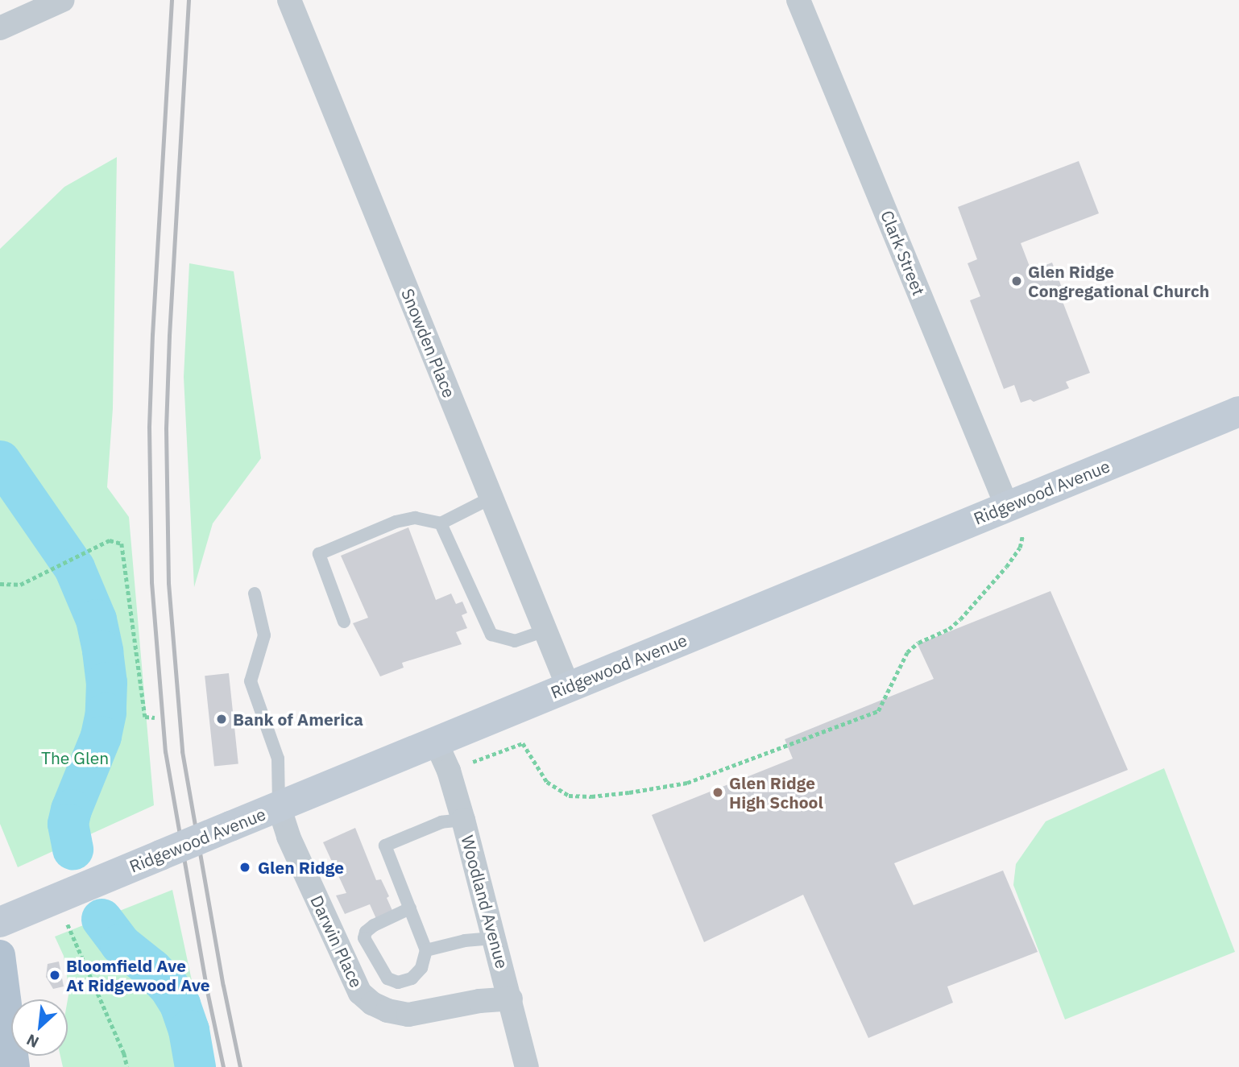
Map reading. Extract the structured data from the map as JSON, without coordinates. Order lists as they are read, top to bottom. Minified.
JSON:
{"streets":{"street":["Clark Street","Snowden Place","Ridgewood Avenue","Woodland Avenue","Darwin Place"]},"crossings":[["Clark Street","Ridgewood Avenue"],["Snowden Place","Ridgewood Avenue"],["Ridgewood Avenue","Woodland Avenue"],["Ridgewood Avenue","Darwin Place"],["Woodland Avenue","Darwin Place"]],"parks":["The Glen"],"places":["Glen Ridge Congregational Church","Bank of America","Glen Ridge High School","Glen Ridge","Bloomfield Ave At Ridgewood Ave"],"north":"bottom left"}
